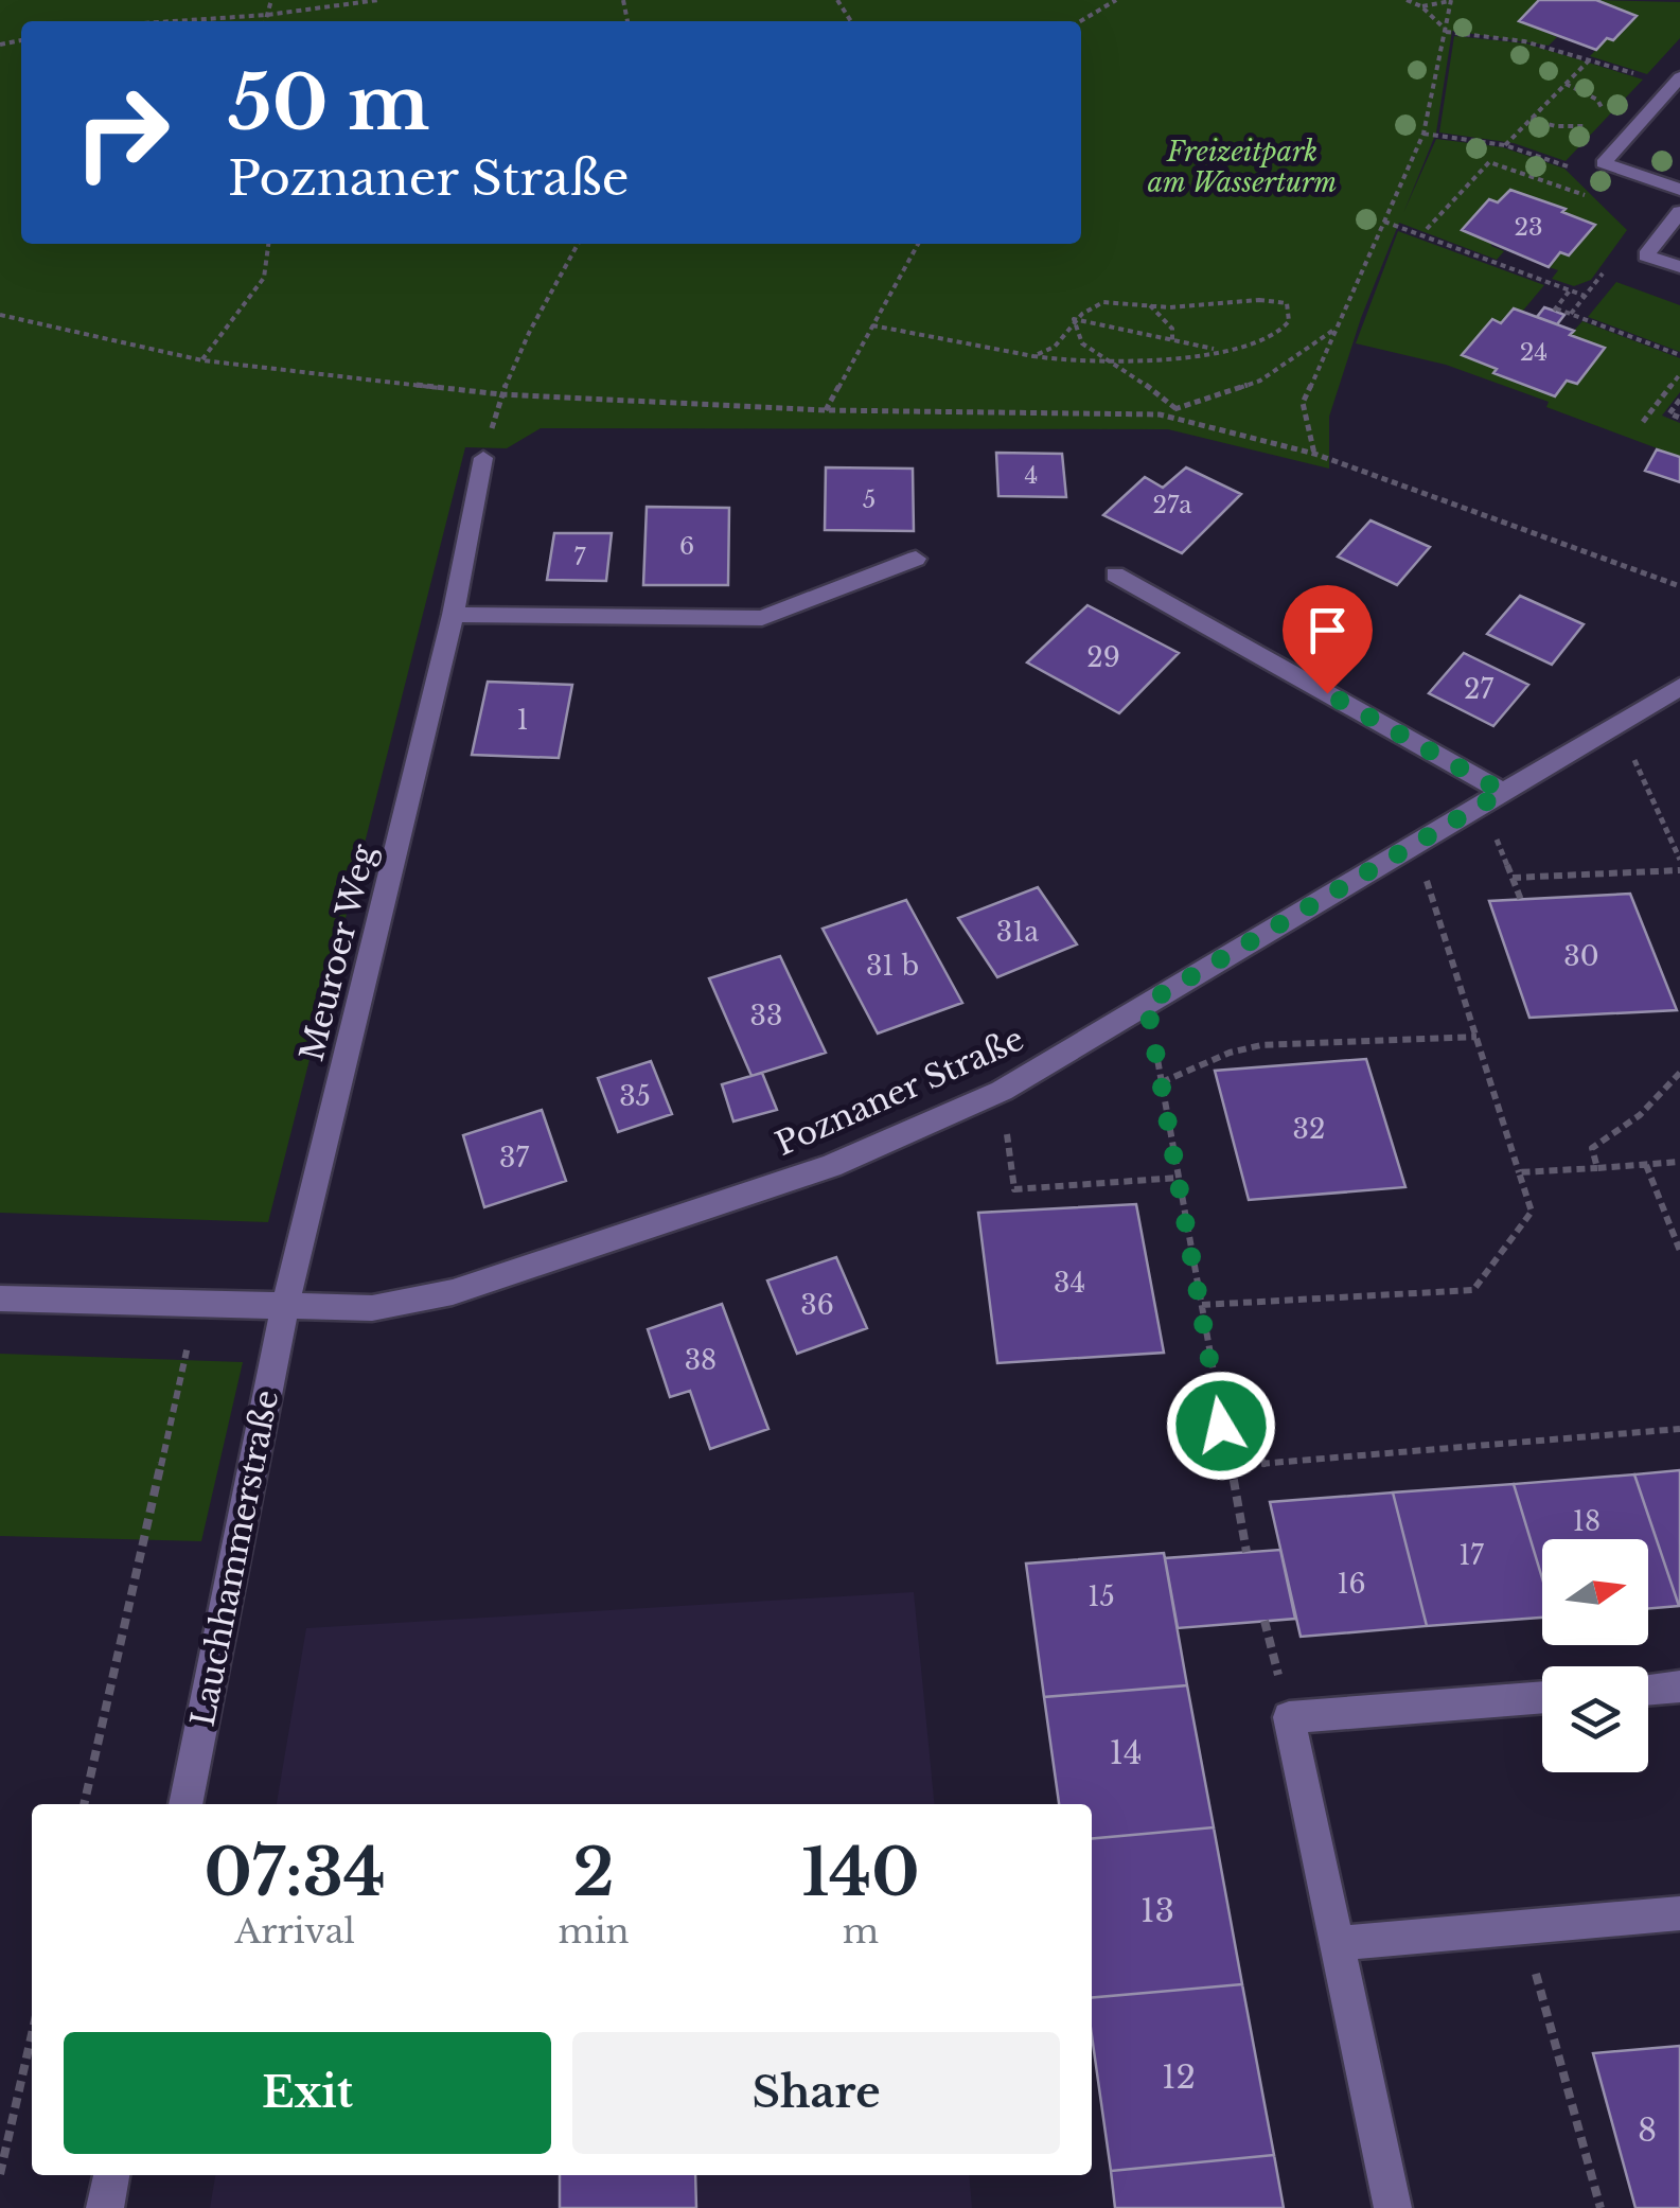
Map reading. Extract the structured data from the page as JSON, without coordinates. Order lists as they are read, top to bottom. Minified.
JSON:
{"streets":{"street":["Meuroer Weg","Poznaner Straße","Lauchhammerstraße"]},"crossings":[["Meuroer Weg","Poznaner Straße"],["Meuroer Weg","Lauchhammerstraße"],["Poznaner Straße","Lauchhammerstraße"]],"parks":["Freizeitpark am Wasserturm"],"house_numbers":["23","24","4","5","27a","6","7","29","27","1","31a","30","31 b","33","35","32","37","34","36","38","18","17","16","15","14","13","12","8"],"north":"right","page":{"turn":["50 m","Poznaner Straße"],"eta":["07:34","Arrival","2","min","140","m"],"buttons":["Exit","Share"]}}
